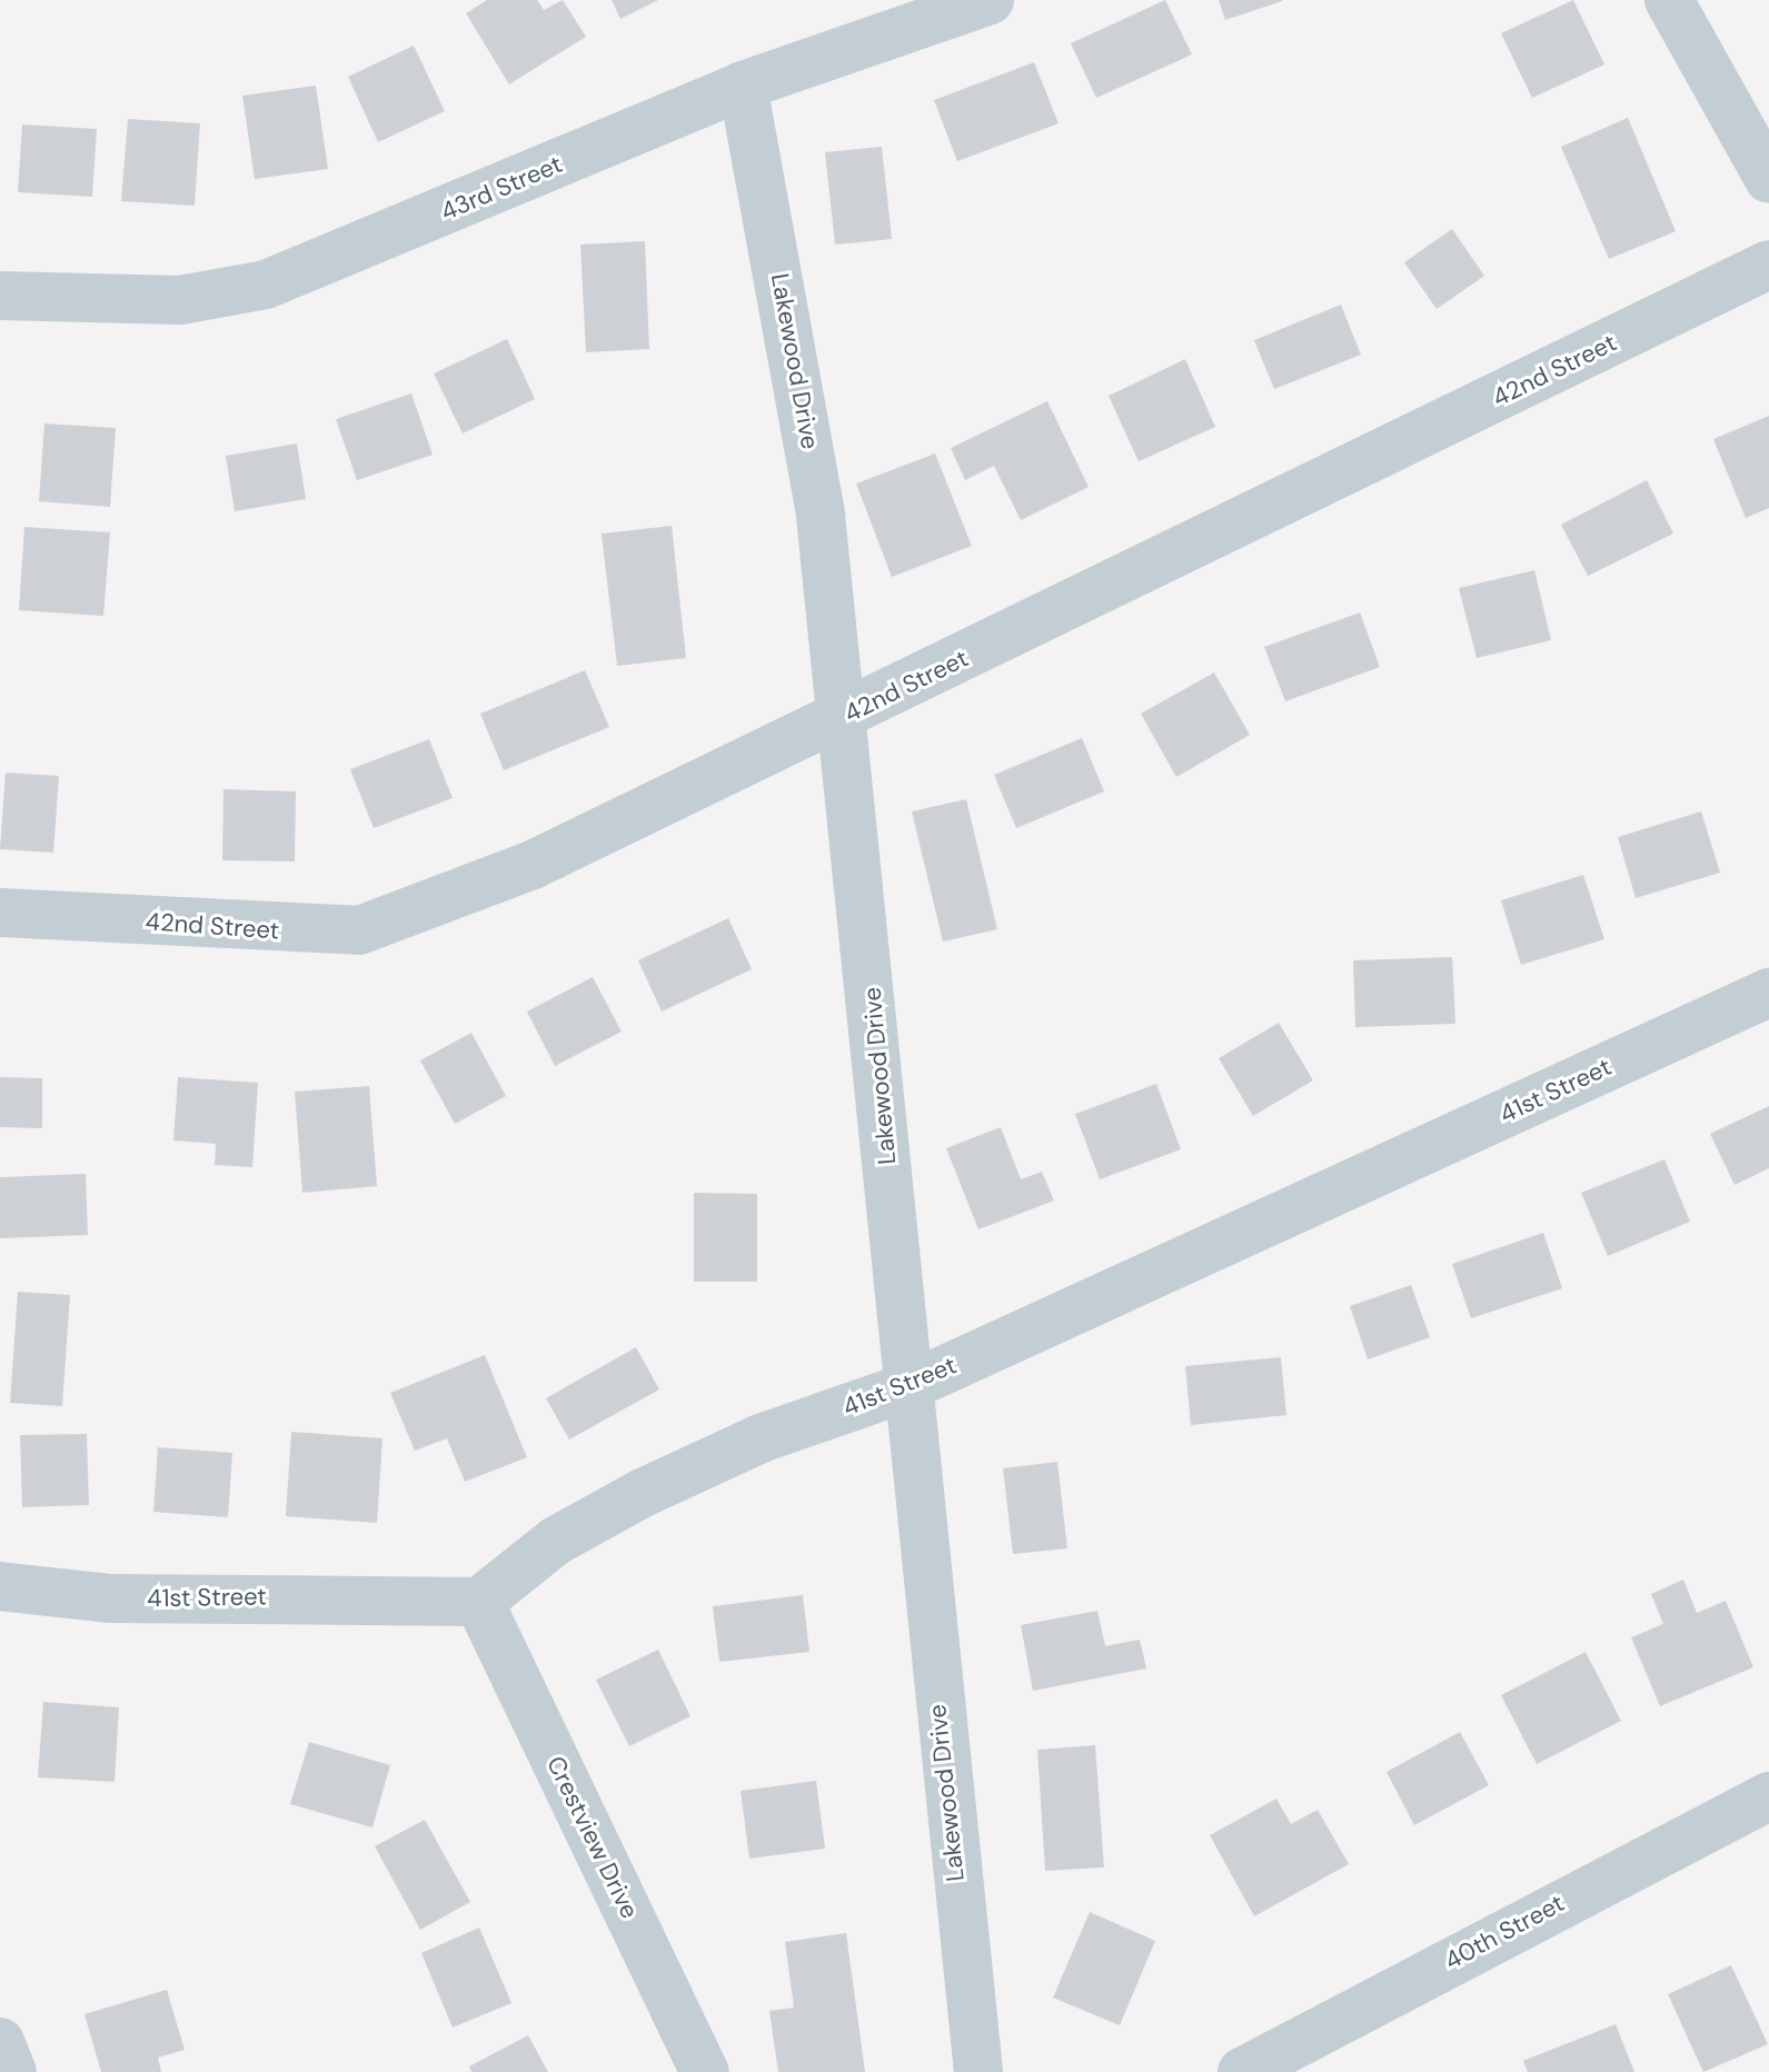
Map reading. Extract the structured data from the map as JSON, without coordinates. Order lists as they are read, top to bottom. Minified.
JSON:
{"streets":{"street":["43rd Street","Lakewood Drive","42nd Street","41st Street","Crestview Drive","40th Street"]},"crossings":[["43rd Street","Lakewood Drive"],["Lakewood Drive","42nd Street"],["Lakewood Drive","41st Street"],["41st Street","Crestview Drive"]]}
